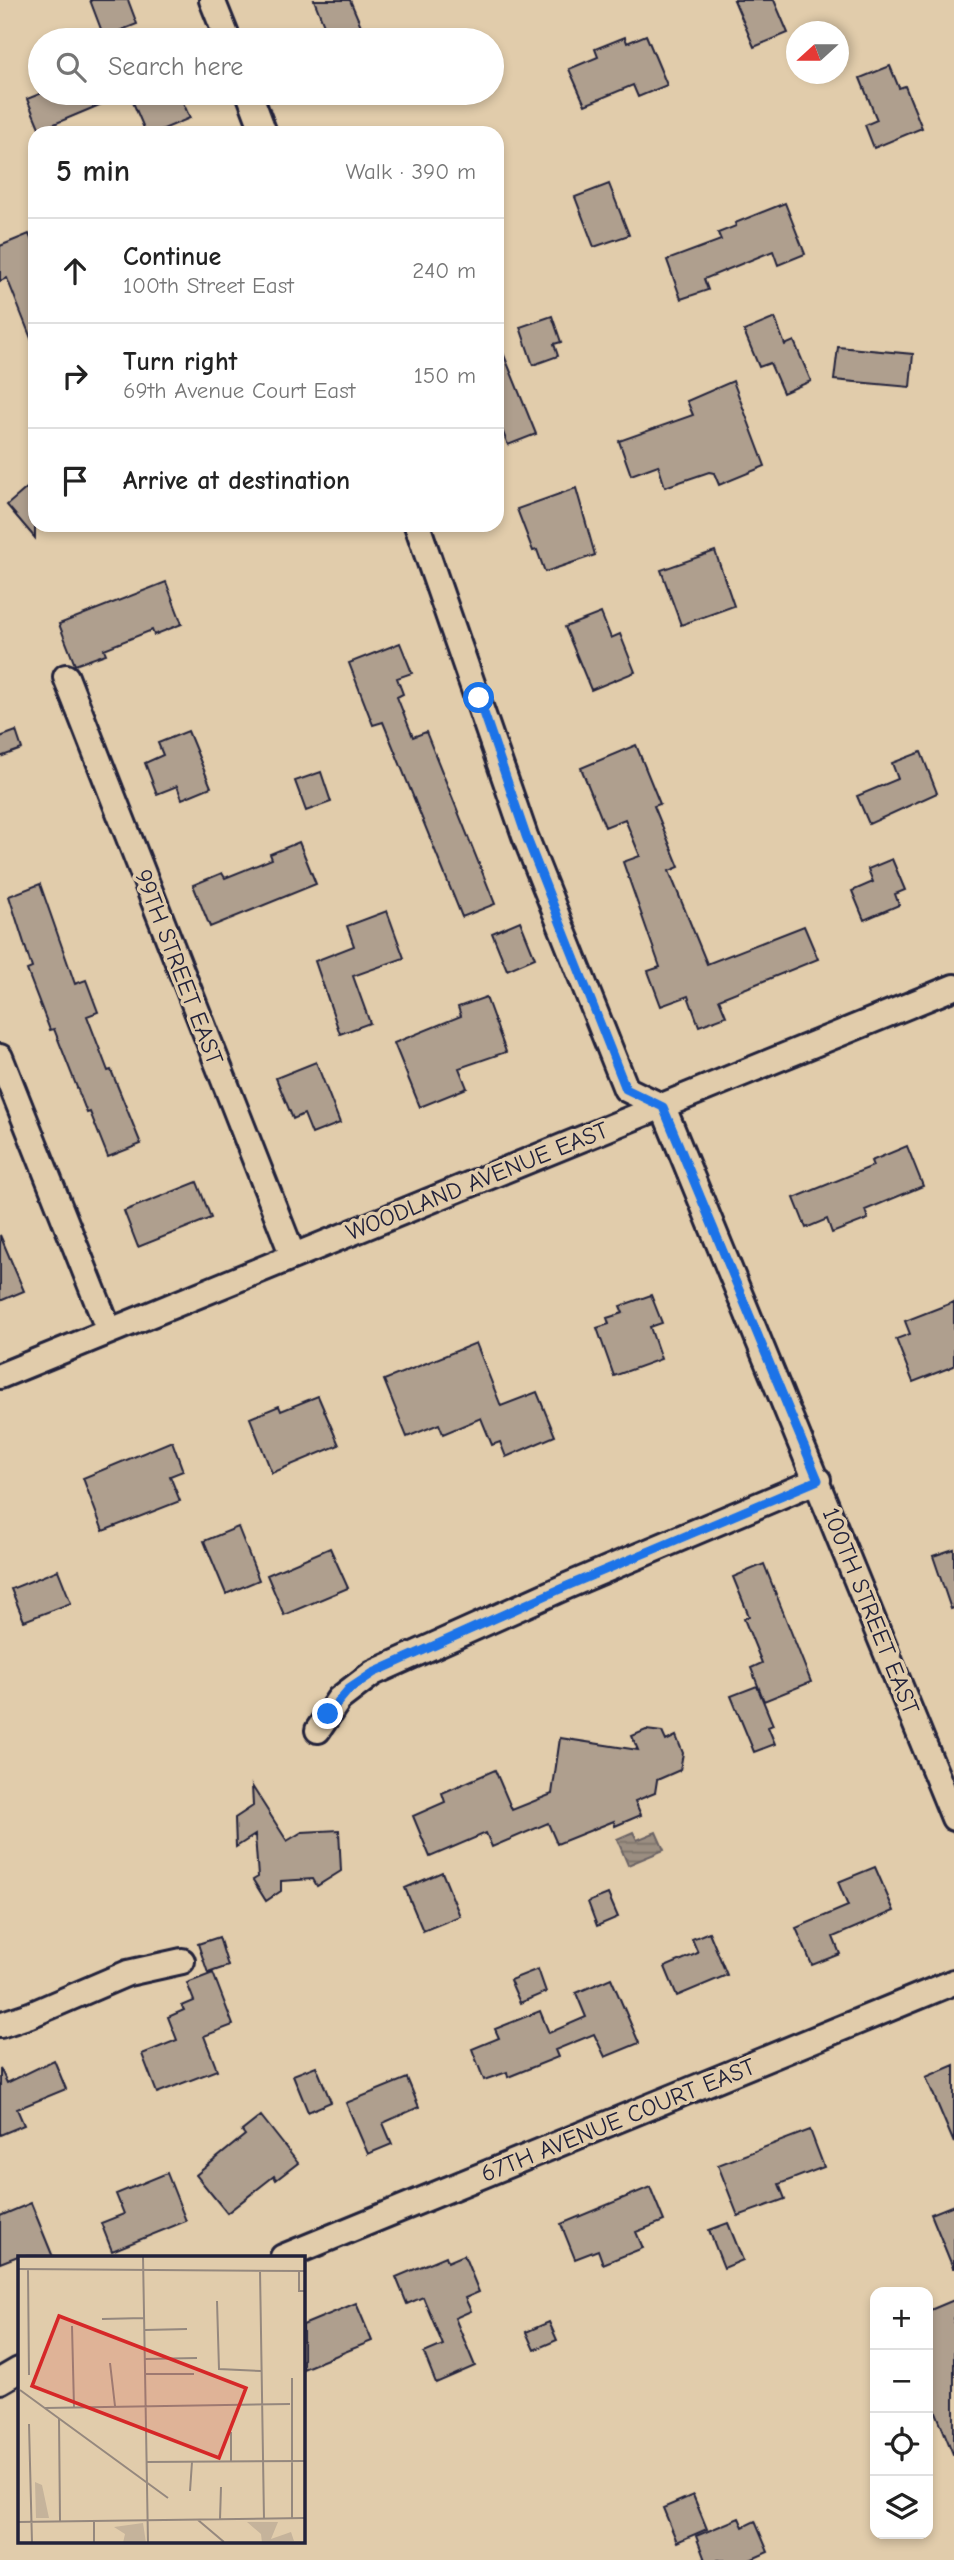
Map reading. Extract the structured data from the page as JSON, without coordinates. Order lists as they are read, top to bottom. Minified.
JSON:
{"streets":{"street":["99TH STREET EAST","WOODLAND AVENUE EAST","100TH STREET EAST","67TH AVENUE COURT EAST"]},"crossings":[["99TH STREET EAST","WOODLAND AVENUE EAST"],["WOODLAND AVENUE EAST","100TH STREET EAST"]],"north":"left","page":{"search":"Search here","heading":["5 min","Walk · 390 m"],"list":[["Continue","100th Street East","240 m"],["Turn right","69th Avenue Court East","150 m"],"Arrive at destination"],"map_buttons":["+","−"]}}
